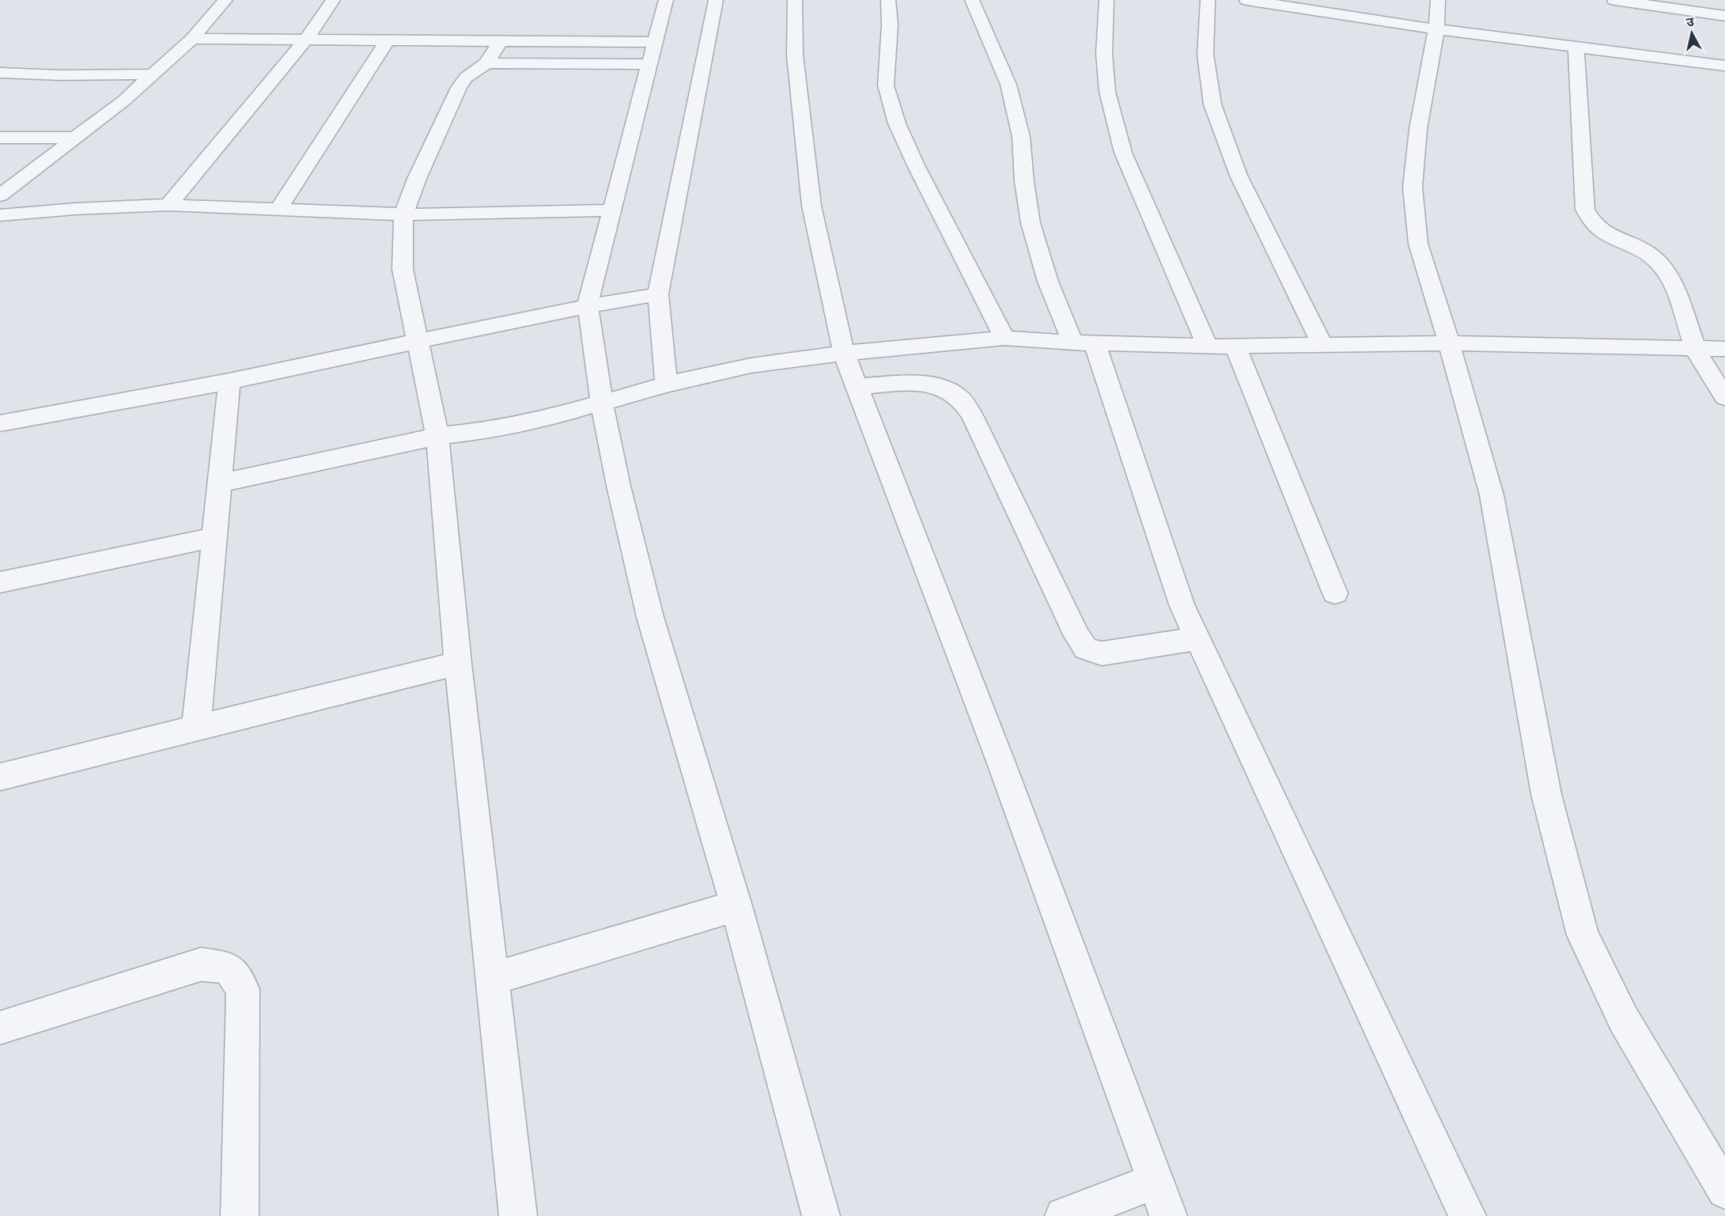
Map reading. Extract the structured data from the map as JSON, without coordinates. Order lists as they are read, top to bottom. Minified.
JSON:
{"north":"top"}
